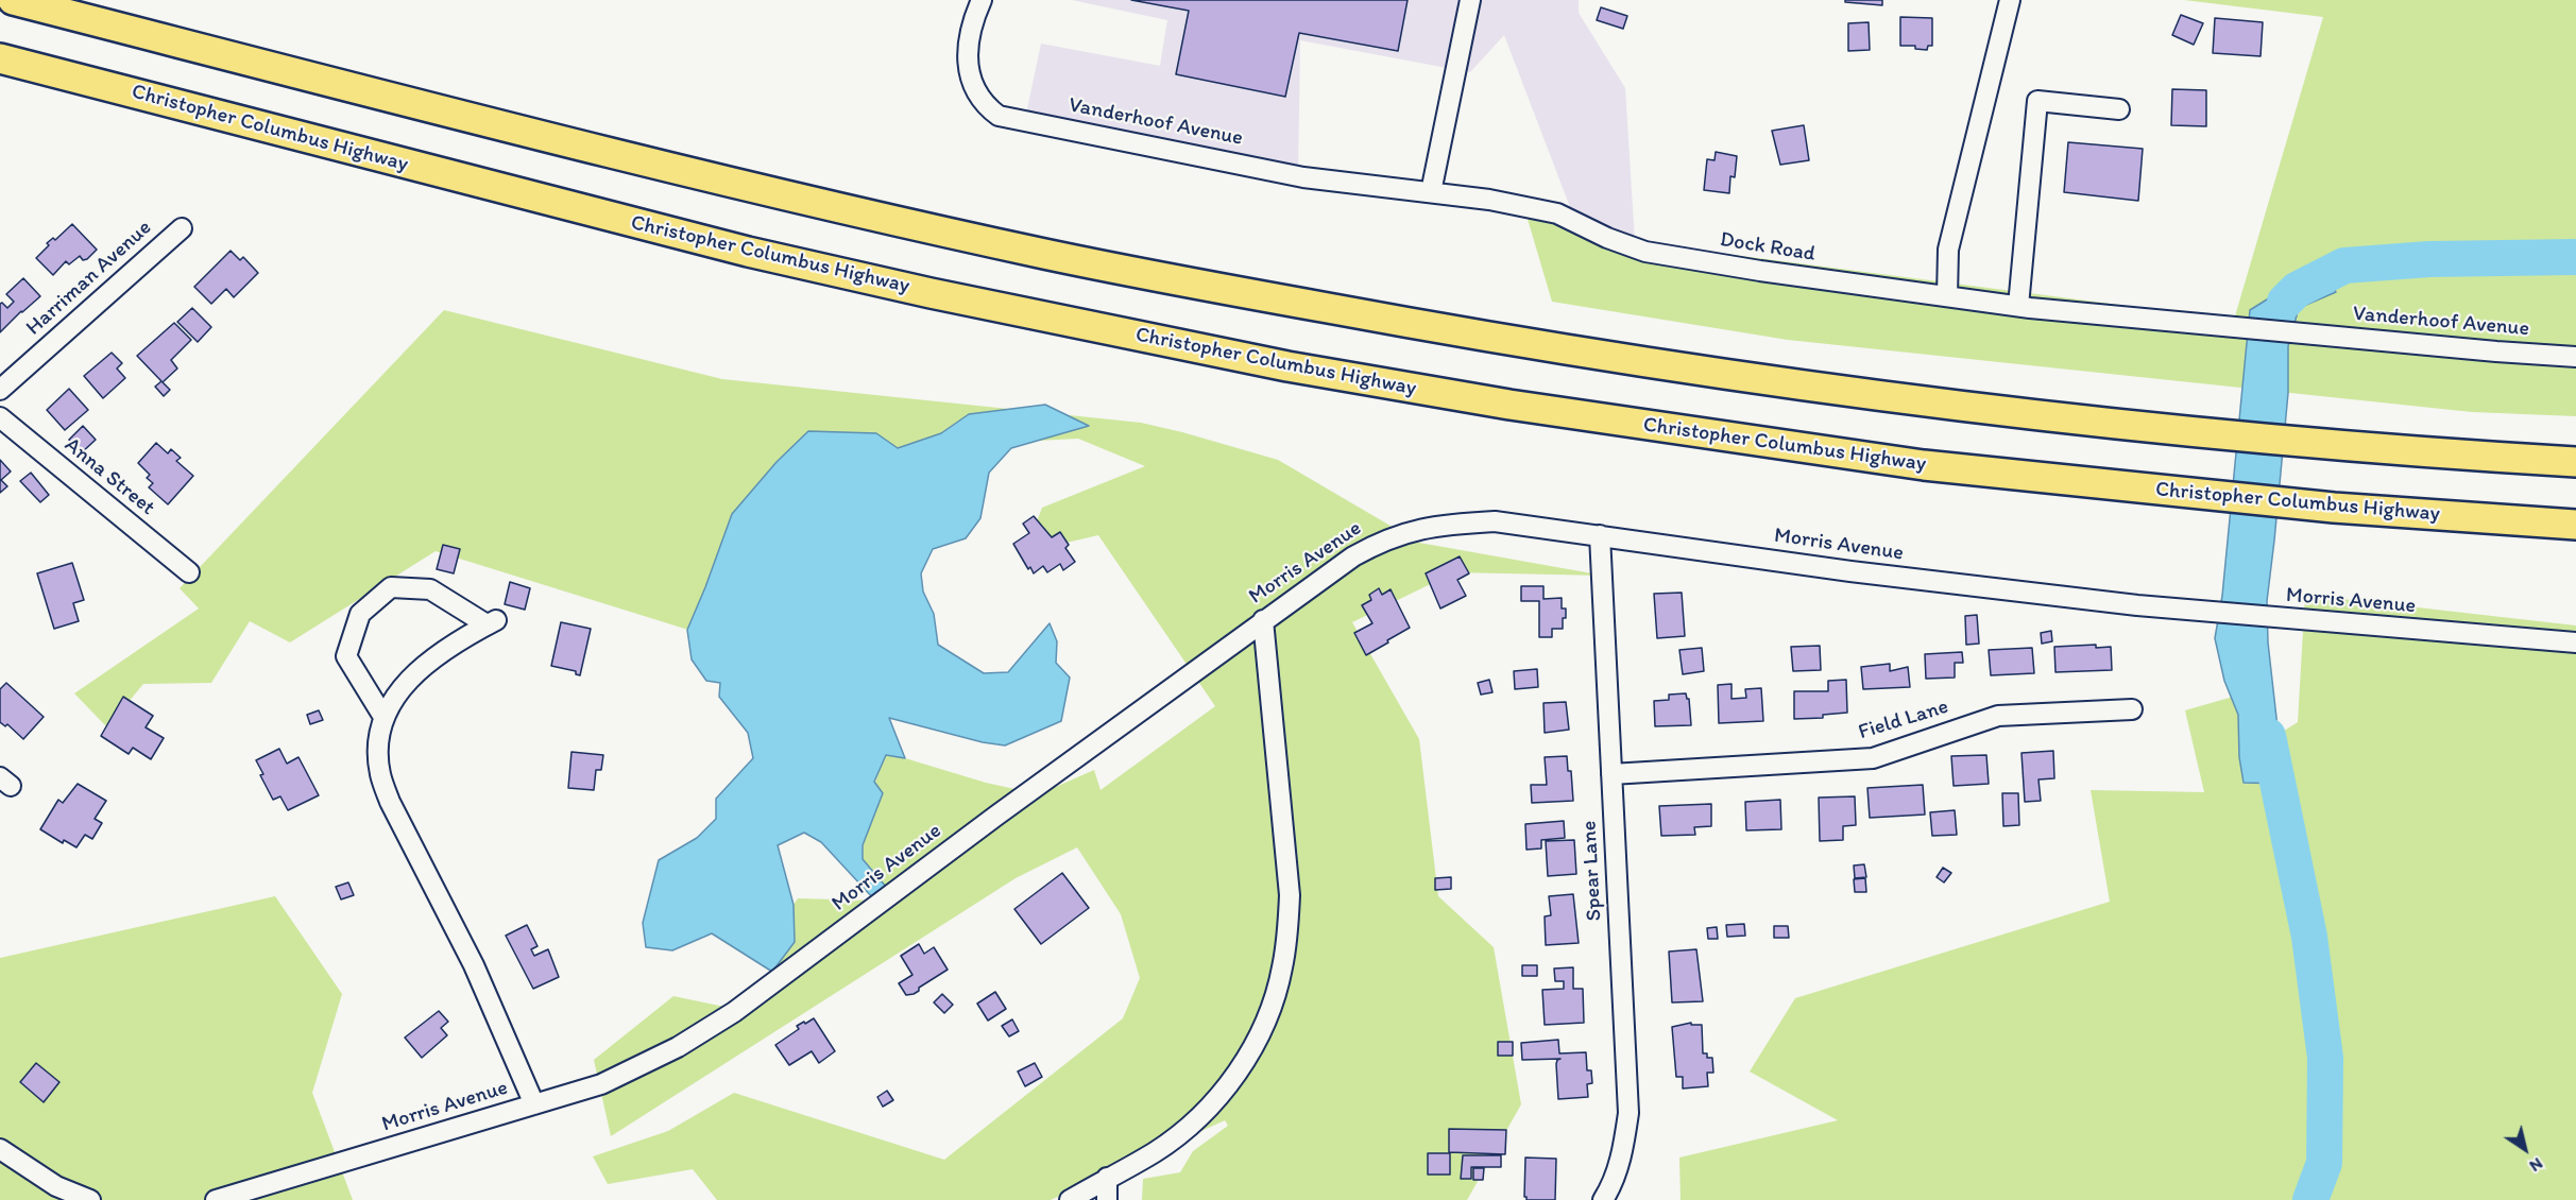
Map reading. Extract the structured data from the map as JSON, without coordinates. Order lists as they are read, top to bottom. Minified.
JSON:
{"streets":{"highway":["Christopher Columbus Highway"],"street":["Vanderhoof Avenue","Dock Road","Harriman Avenue","Anna Street","Morris Avenue","Field Lane","Spear Lane"]},"crossings":[["Vanderhoof Avenue","Dock Road"],["Morris Avenue","Spear Lane"],["Field Lane","Spear Lane"]],"north":"bottom right"}
